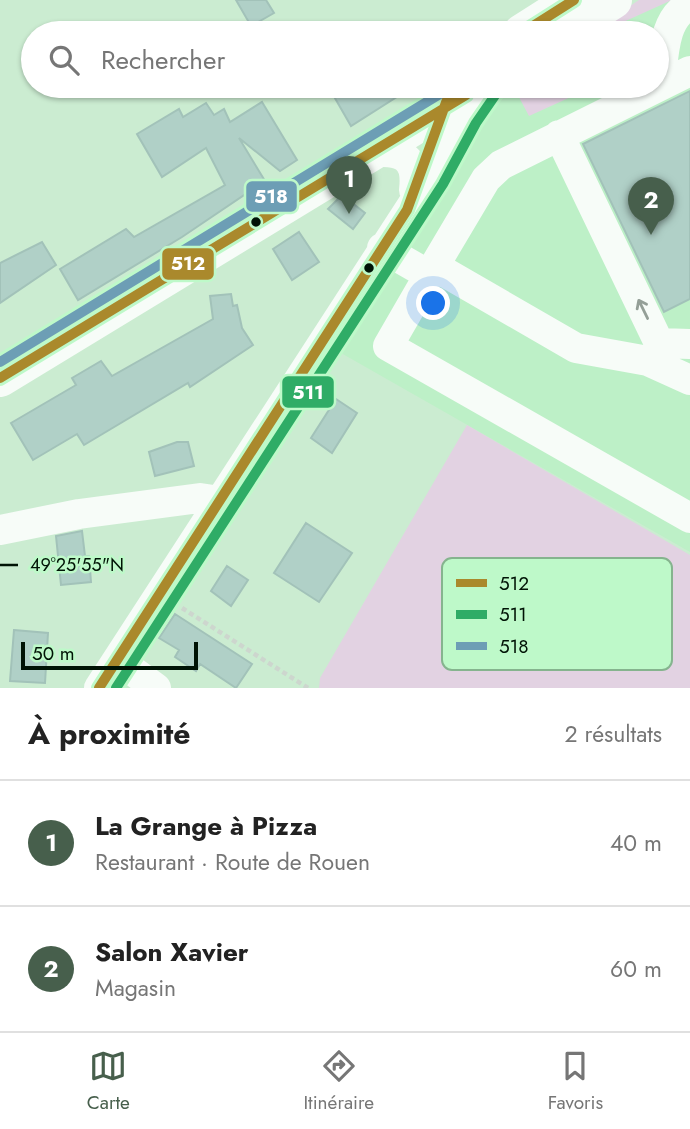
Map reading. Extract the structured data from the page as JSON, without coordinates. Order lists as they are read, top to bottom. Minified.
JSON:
{"lines":["transit line 512","transit line 511","transit line 518"],"legend":["512","511","518"],"scale_bar":"50 m","page":{"search":"Rechercher","pins":["1","2"],"scale":"50 m","heading":["À proximité","2 résultats"],"list":[{"mark":"1","name":"La Grange à Pizza","note":"Restaurant · Route de Rouen","value":"40 m"},{"mark":"2","name":"Salon Xavier","note":"Magasin","value":"60 m"}],"nav":["Carte","Itinéraire","Favoris"]},"coordinates":["49°25'55\"N"]}
